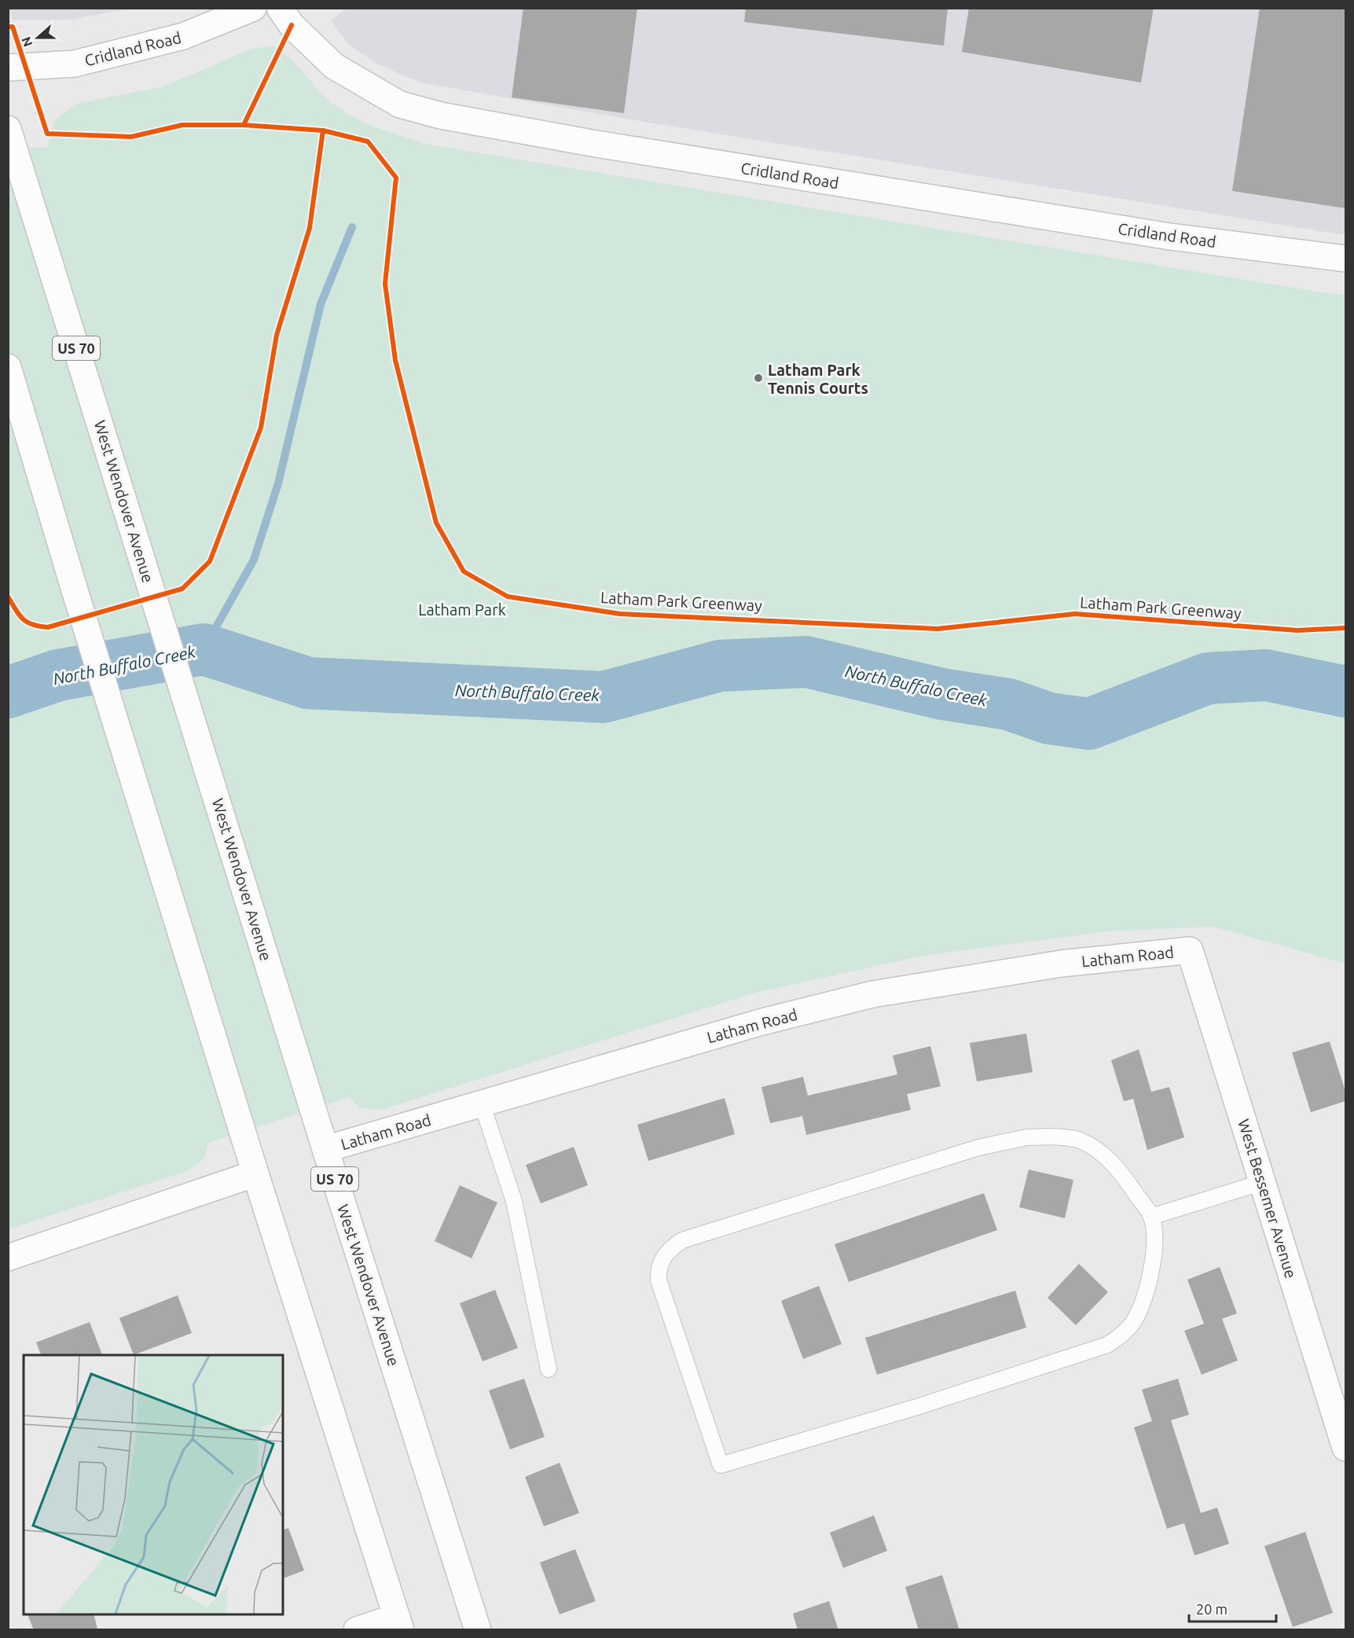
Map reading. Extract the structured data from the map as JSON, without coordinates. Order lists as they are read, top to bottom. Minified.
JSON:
{"streets":{"main road":["Cridland Road","US 70","West Wendover Avenue","Latham Road","West Bessemer Avenue"],"cycle path":["Latham Park Greenway"]},"crossings":[["West Wendover Avenue","Latham Road"],["Latham Road","West Bessemer Avenue"]],"water":["North Buffalo Creek"],"parks":["Latham Park"],"places":["Latham Park Tennis Courts"],"scale_bar":"20 m","north":"left"}
